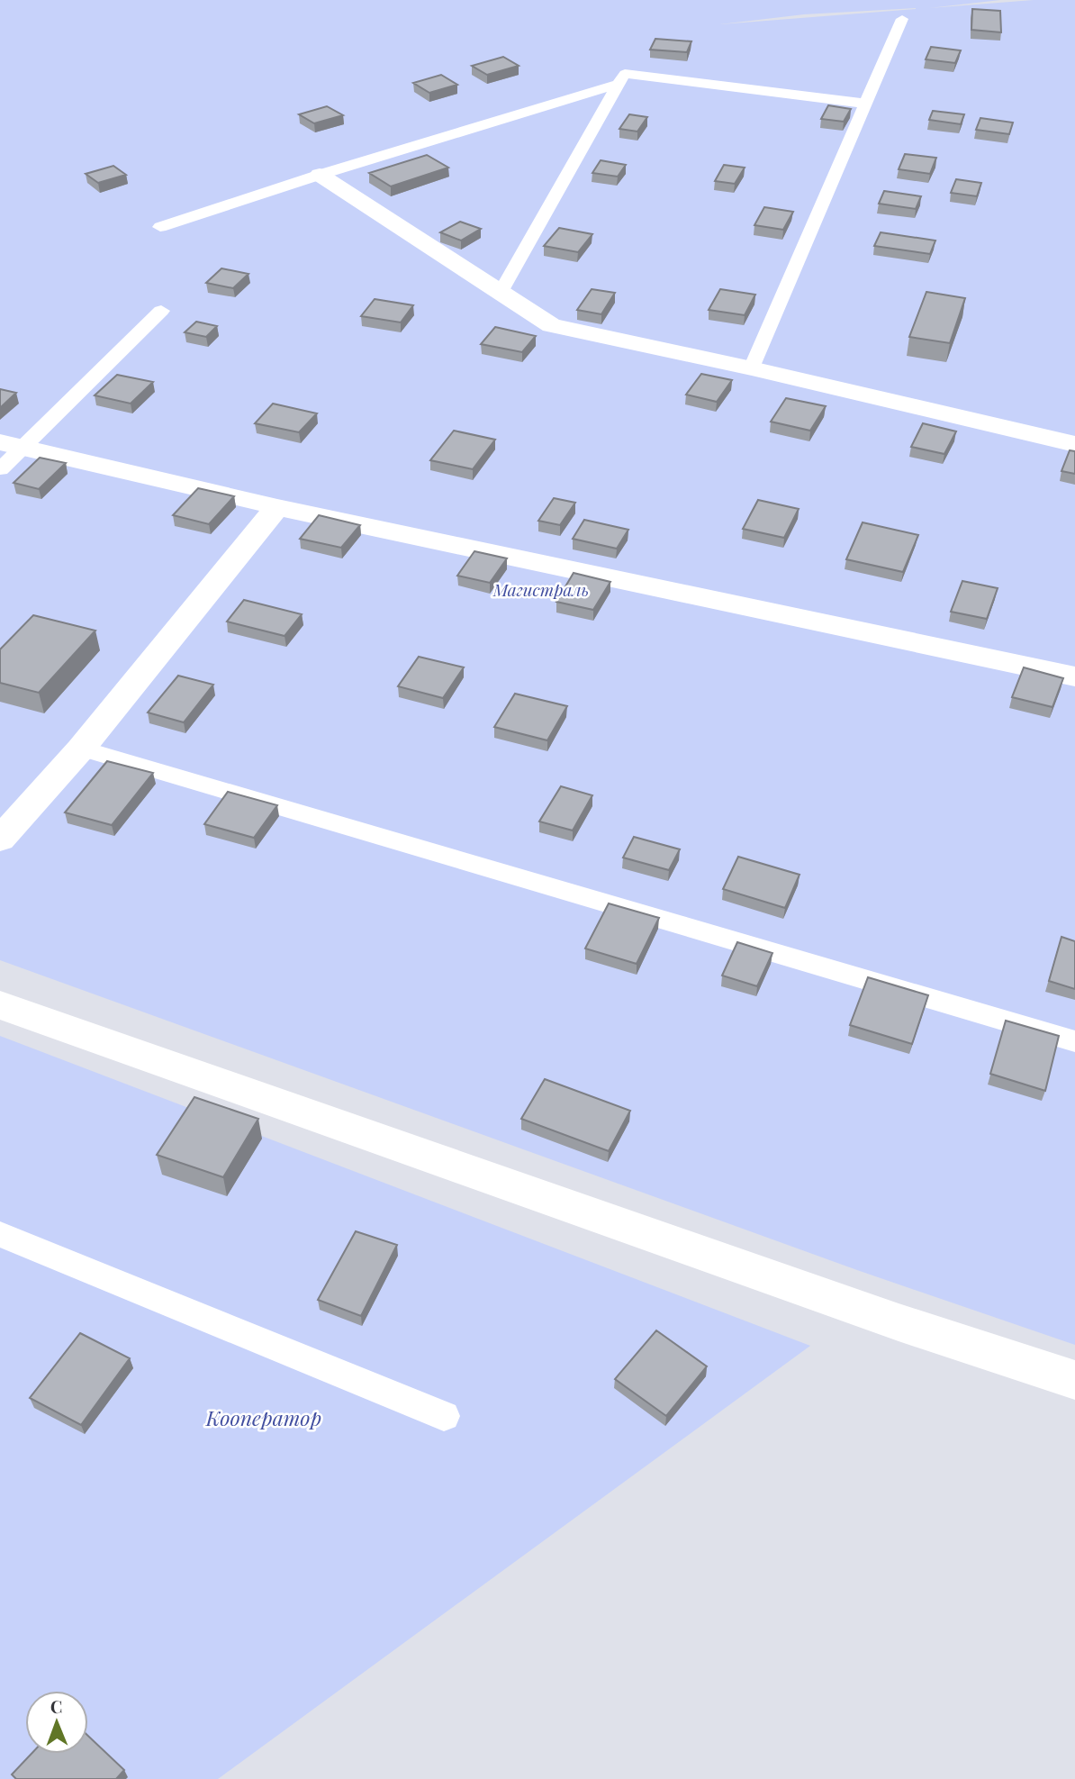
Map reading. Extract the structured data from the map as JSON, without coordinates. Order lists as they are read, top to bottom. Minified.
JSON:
{"parks":["Магистраль","Кооператор"],"north":"top"}
